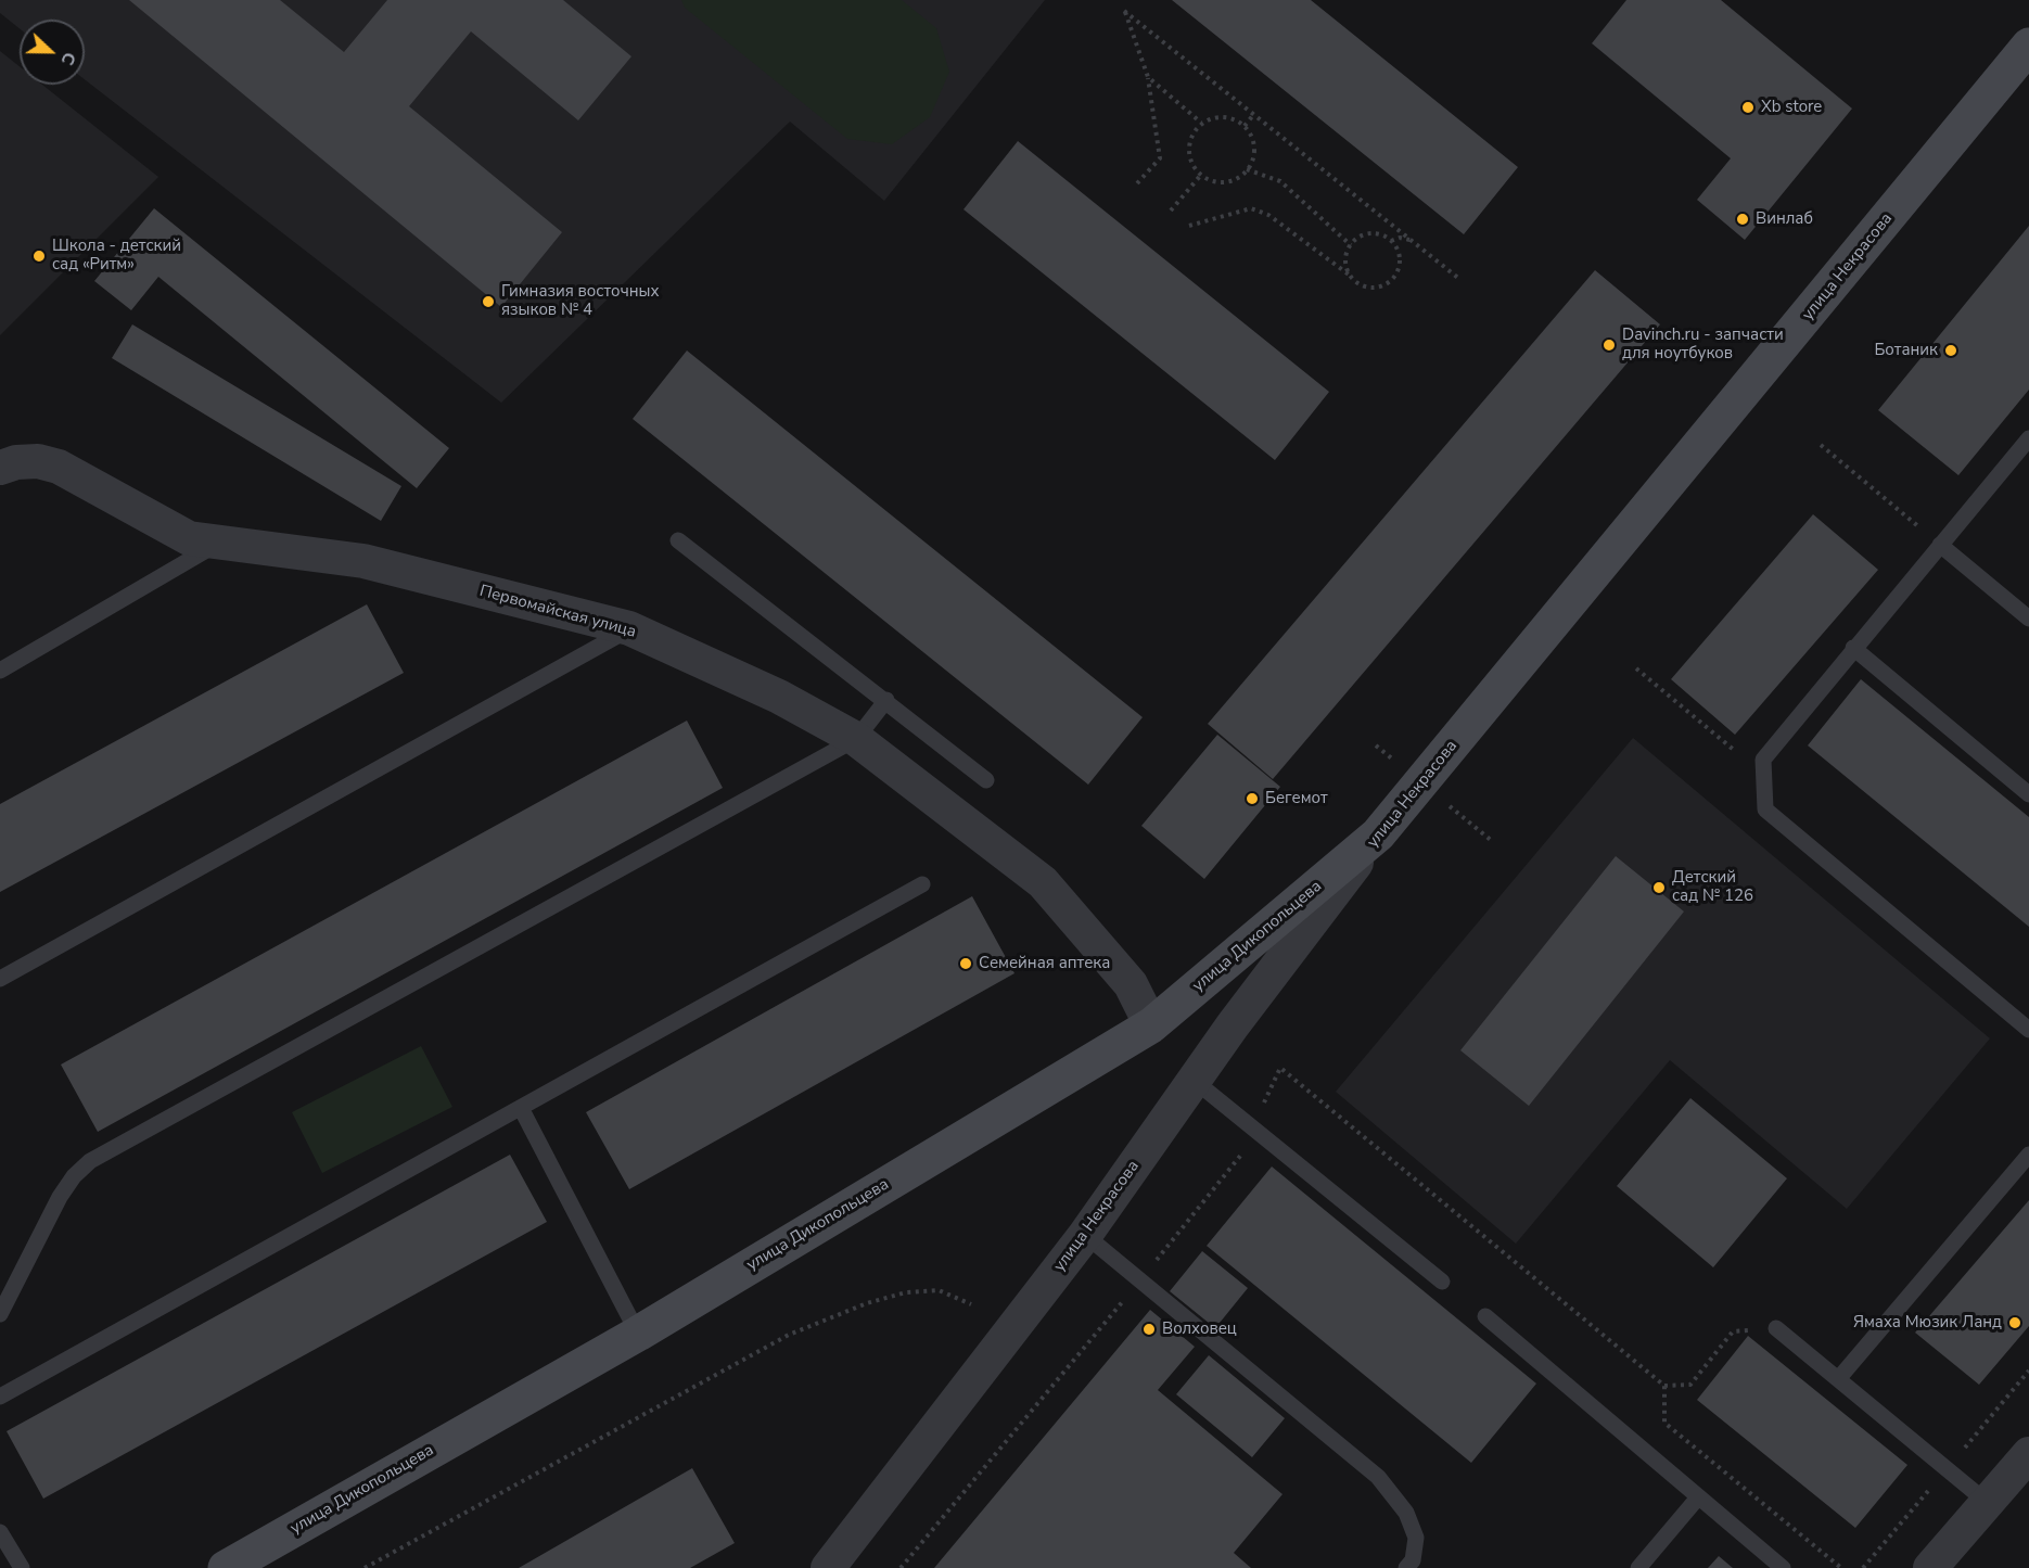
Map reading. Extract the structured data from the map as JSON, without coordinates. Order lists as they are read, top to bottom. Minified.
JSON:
{"streets":{"main road":["улица Некрасова","улица Дикопольцева"],"street":["Первомайская улица"]},"crossings":[["улица Некрасова","улица Дикопольцева"],["Первомайская улица","улица Дикопольцева"]],"places":["Xb store","Винлаб","Школа - детский сад «Ритм»","Гимназия восточных языков № 4","Davinch.ru - запчасти для ноутбуков","Ботаник","Бегемот","Детский сад № 126","Семейная аптека","Ямаха Мюзик Ланд","Волховец"],"north":"right"}
